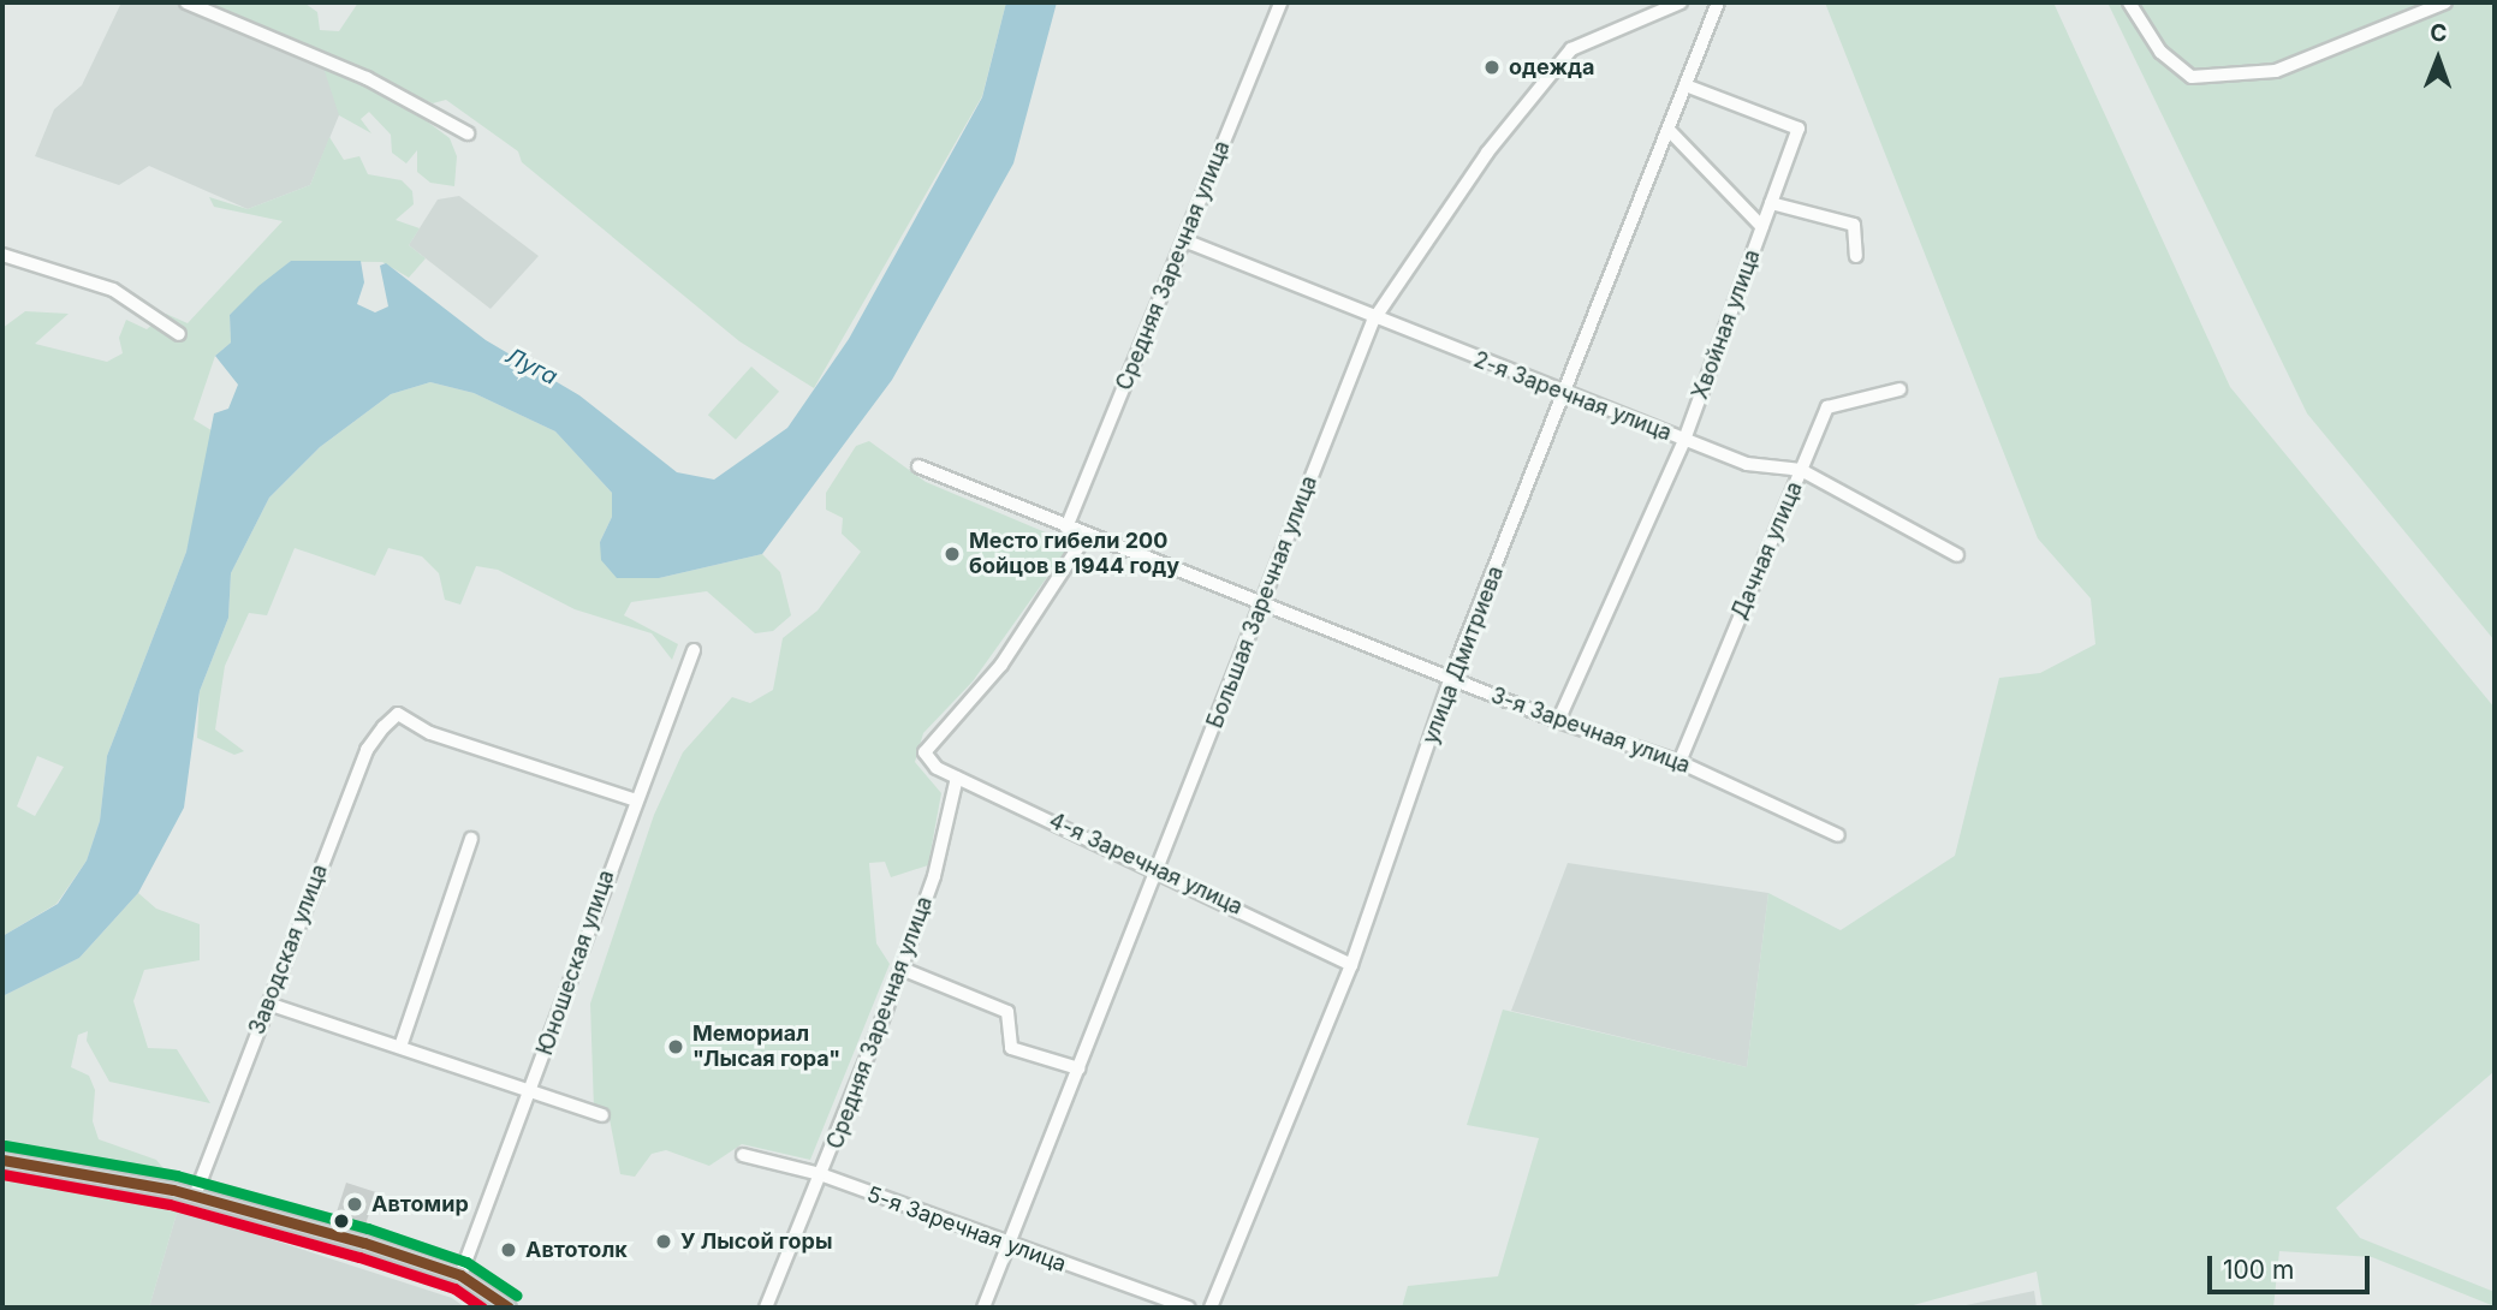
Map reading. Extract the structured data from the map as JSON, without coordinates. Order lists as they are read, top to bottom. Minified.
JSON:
{"streets":{"street":["Средняя Заречная улица","Хвойная улица","2-я Заречная улица","Дачная улица","Большая Заречная улица","улица Дмитриева","3-я Заречная улица","4-я Заречная улица","Заводская улица","Юношеская улица","5-я Заречная улица"]},"crossings":[["Средняя Заречная улица","2-я Заречная улица"],["Средняя Заречная улица","3-я Заречная улица"],["Средняя Заречная улица","4-я Заречная улица"],["Средняя Заречная улица","5-я Заречная улица"],["Хвойная улица","2-я Заречная улица"],["Хвойная улица","улица Дмитриева"],["Хвойная улица","3-я Заречная улица"],["2-я Заречная улица","Дачная улица"],["2-я Заречная улица","Большая Заречная улица"],["2-я Заречная улица","улица Дмитриева"],["Дачная улица","3-я Заречная улица"],["Большая Заречная улица","3-я Заречная улица"],["Большая Заречная улица","4-я Заречная улица"],["Большая Заречная улица","5-я Заречная улица"],["улица Дмитриева","3-я Заречная улица"],["улица Дмитриева","4-я Заречная улица"],["3-я Заречная улица","4-я Заречная улица"],["Заводская улица","Юношеская улица"]],"water":["Луга"],"places":["одежда","Место гибели 200 бойцов в 1944 году","Мемориал \"Лысая гора\"","Автомир","У Лысой горы","Автотолк"],"scale_bar":"100 m","north":"top"}
